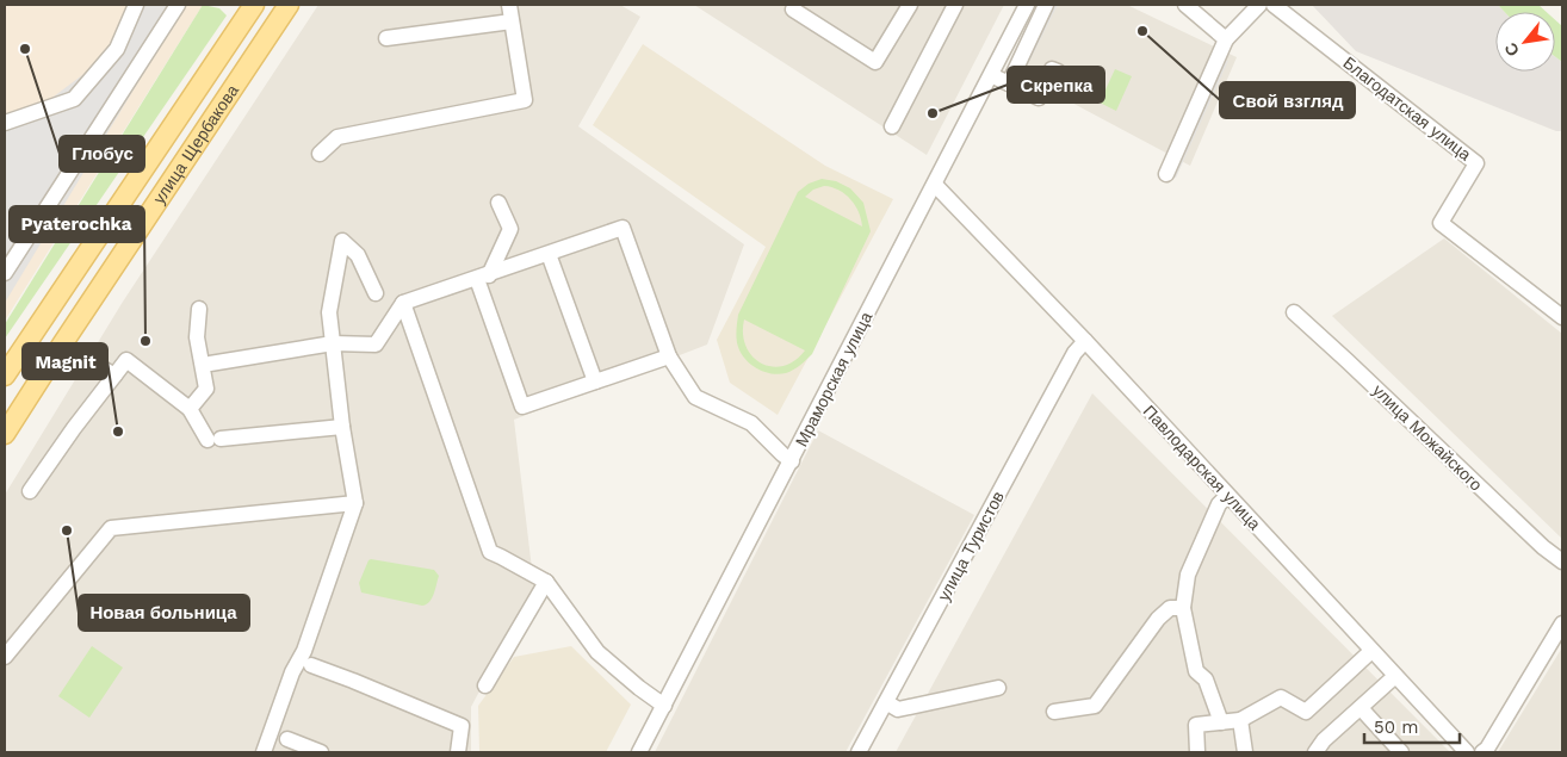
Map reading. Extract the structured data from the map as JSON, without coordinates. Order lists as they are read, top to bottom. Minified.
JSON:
{"streets":{"main road":["улица Щербакова"],"street":["Благодатская улица","Мраморская улица","улица Можайского","Павлодарская улица","улица Туристов"]},"crossings":[["Мраморская улица","Павлодарская улица"],["Павлодарская улица","улица Туристов"]],"places":["Свой взгляд","Глобус","Скрепка","Pyaterochka","Magnit","Новая больница"],"scale_bar":"50 m","north":"bottom left"}
